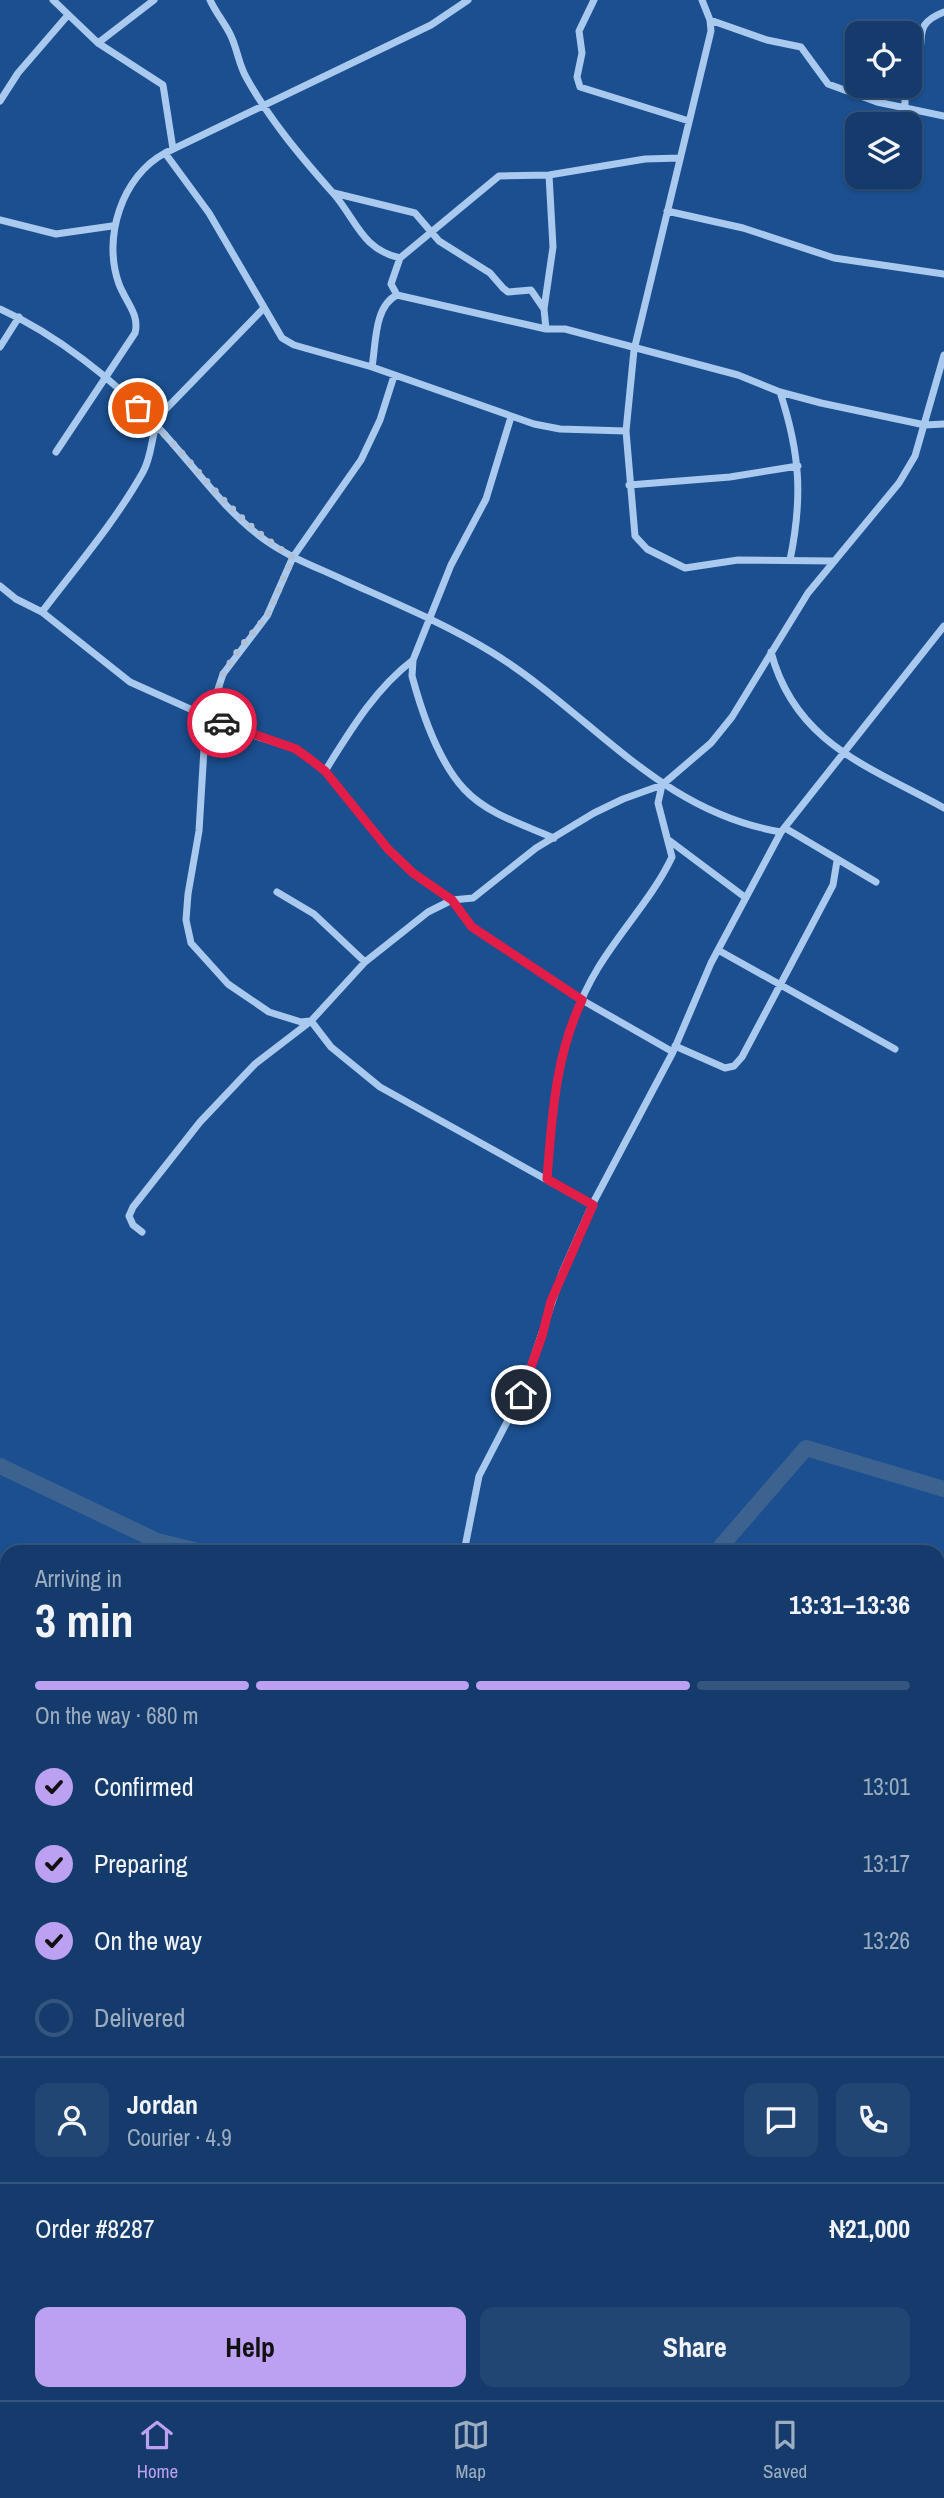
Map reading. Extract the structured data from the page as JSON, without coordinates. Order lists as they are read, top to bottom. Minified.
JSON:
{"page":{"heading":["3 min","Arriving in","13:31–13:36"],"panel":["Jordan","Courier · 4.9","Order #8287","₦21,000"],"bar":"On the way · 680 m","list":[["Confirmed","13:01"],["Preparing","13:17"],["On the way","13:26"],"Delivered"],"buttons":["Help","Share"],"tabs":["Home","Map","Saved"]}}
